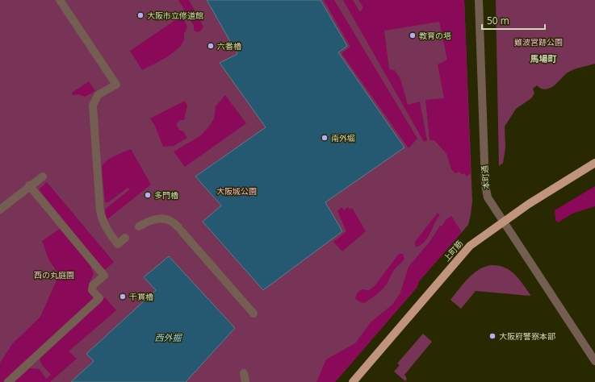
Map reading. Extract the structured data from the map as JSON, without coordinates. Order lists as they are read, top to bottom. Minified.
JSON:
{"streets":{"main road":["上町筋"],"street":["本町通"]},"crossings":[["本町通","上町筋"]],"districts":["馬場町"],"water":["西外掘"],"parks":["難波宮跡公園","大阪城公園","西の丸庭園"],"places":["大阪市立修道館","教育の塔","六番櫓","南外堀","多門櫓","千貫櫓","大阪府警察本部"],"scale_bar":"50 m"}
